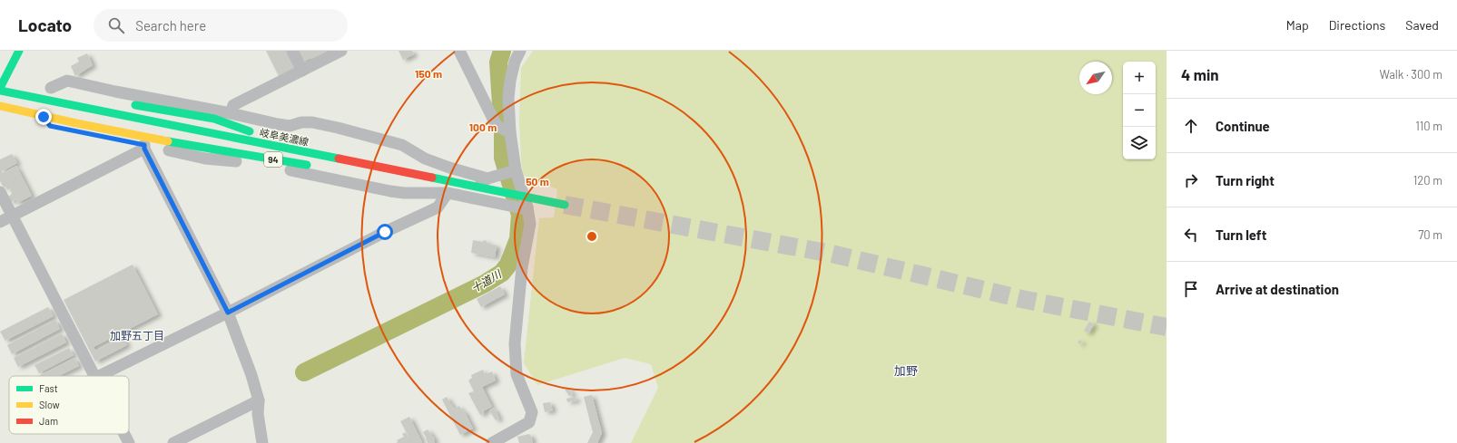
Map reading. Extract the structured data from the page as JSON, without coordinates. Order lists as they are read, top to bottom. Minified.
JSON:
{"streets":{"main road":["岐阜美濃線","94"]},"crossings":[["岐阜美濃線","94"]],"districts":["加野五丁目","加野"],"water":["十道川"],"legend":["Fast","Slow","Jam"],"north":"bottom left","page":{"header":"Locato","search":"Search here","nav":["Map","Directions","Saved"],"heading":["4 min","Walk · 300 m"],"map_buttons":["+","−"],"list":[["Continue","110 m"],["Turn right","120 m"],["Turn left","70 m"],"Arrive at destination"]},"rings":["150 m","100 m","50 m"]}
